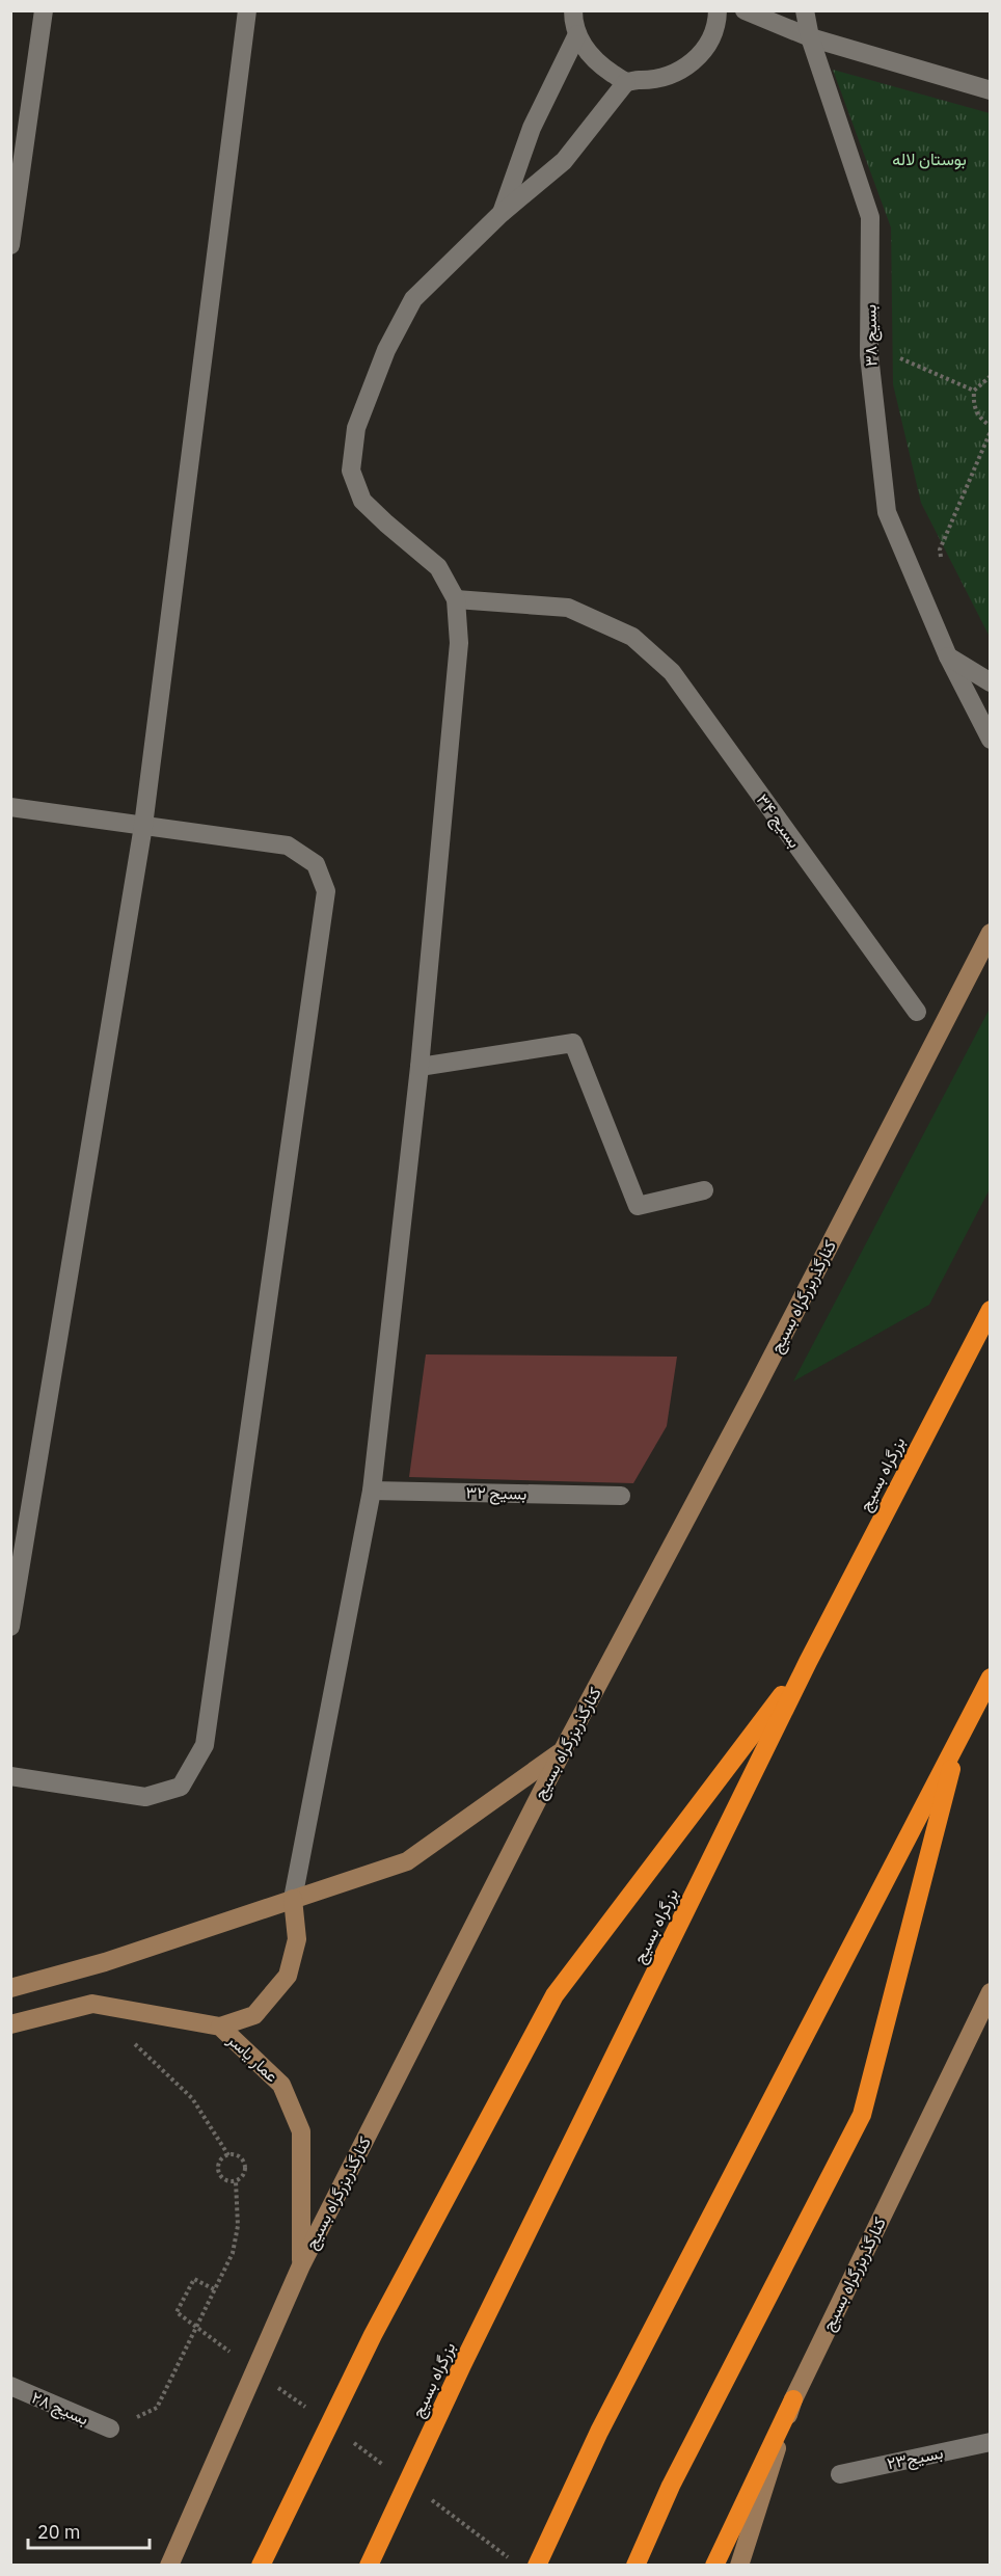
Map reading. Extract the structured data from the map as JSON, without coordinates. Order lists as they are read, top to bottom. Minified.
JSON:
{"streets":{"highway":["بزرگراه بسیج"],"main road":["کنارگذربزرگراه بسیج","عمار یاسر"],"street":["بسیج ۳۸","بسیج ۳۴","بسیج ۳۲","بسیج ۲۸","بسیج۲۳"]},"crossings":[["کنارگذربزرگراه بسیج","عمار یاسر"]],"parks":["بوستان لاله"],"scale_bar":"20 m"}
